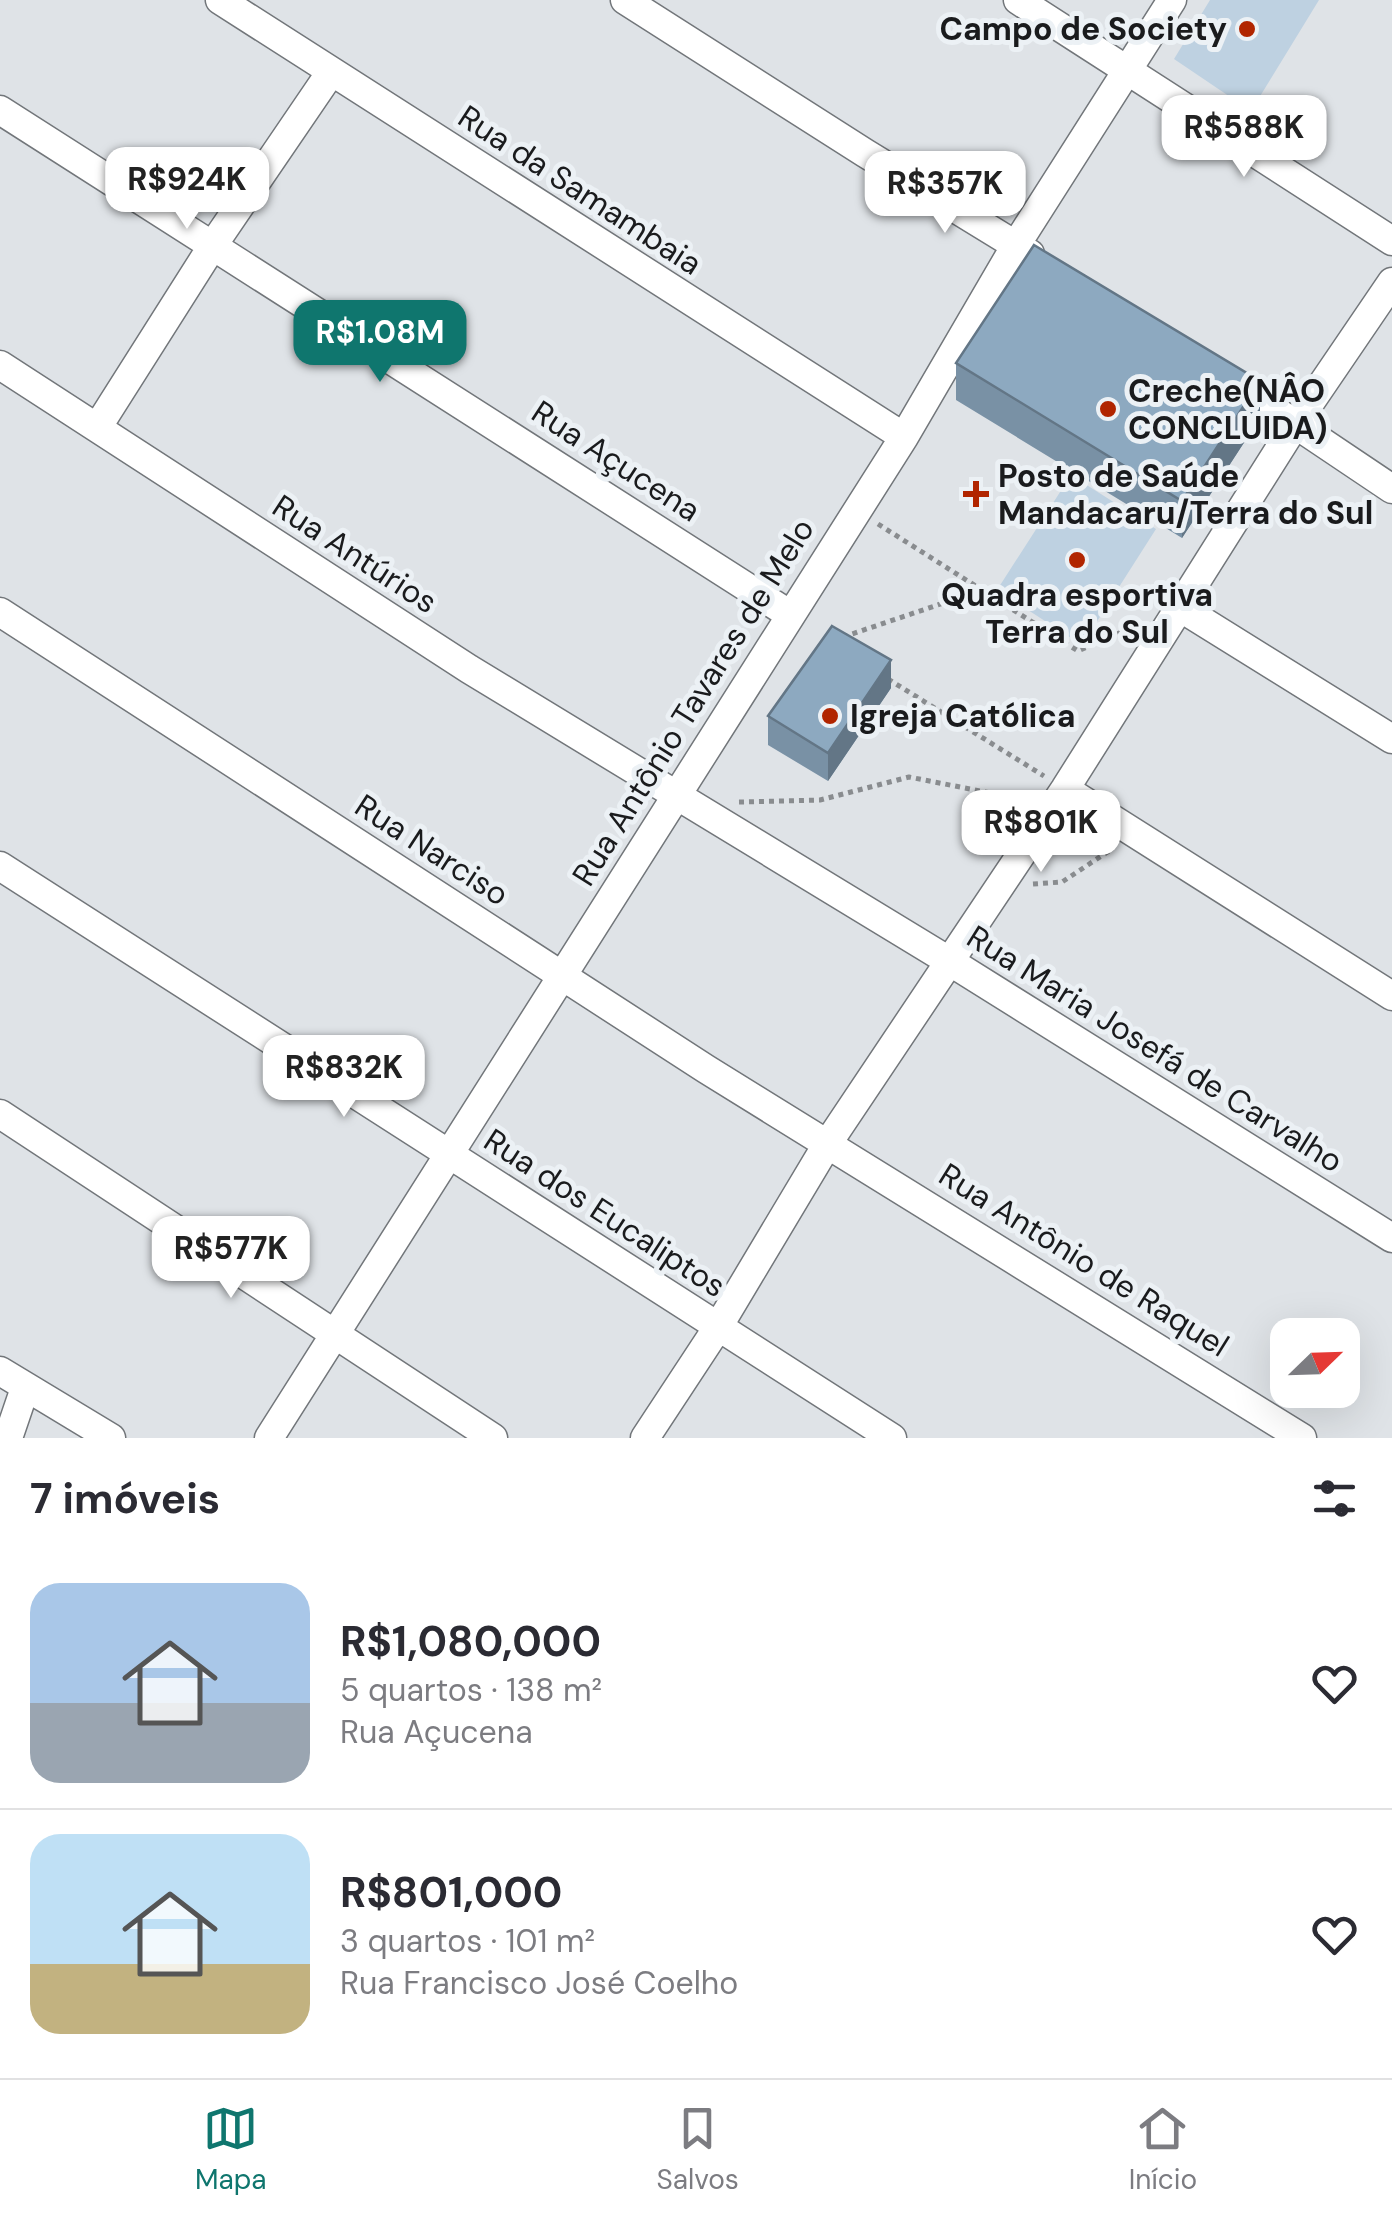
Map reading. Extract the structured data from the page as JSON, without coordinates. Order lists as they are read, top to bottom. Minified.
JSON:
{"streets":{"street":["Rua da Samambaia","Rua Açucena","Rua Antúrios","Rua Antônio Tavares de Melo","Rua Narciso","Rua Maria Josefá de Carvalho","Rua dos Eucaliptos","Rua Antônio de Raquel"]},"crossings":[["Rua da Samambaia","Rua Antônio Tavares de Melo"],["Rua Açucena","Rua Antônio Tavares de Melo"],["Rua Antúrios","Rua Antônio Tavares de Melo"],["Rua Antúrios","Rua Maria Josefá de Carvalho"],["Rua Antônio Tavares de Melo","Rua Narciso"],["Rua Antônio Tavares de Melo","Rua Maria Josefá de Carvalho"],["Rua Antônio Tavares de Melo","Rua dos Eucaliptos"],["Rua Narciso","Rua Antônio de Raquel"]],"places":{"other":["Campo de Society","Creche(NÂO CONCLUIDA)","Quadra esportiva Terra do Sul","Igreja Católica"],"health":["Posto de Saúde Mandacaru/Terra do Sul"]},"north":"top right","page":{"price":["R$588K","R$924K","R$357K","R$1.08M","R$801K","R$832K","R$577K"],"heading":"7 imóveis","list":[{"name":"R$1,080,000","note":"5 quartos · 138 m² · Rua Açucena"},{"name":"R$801,000","note":"3 quartos · 101 m² · Rua Francisco José Coelho"}],"tabs":["Mapa","Salvos","Início"]}}
